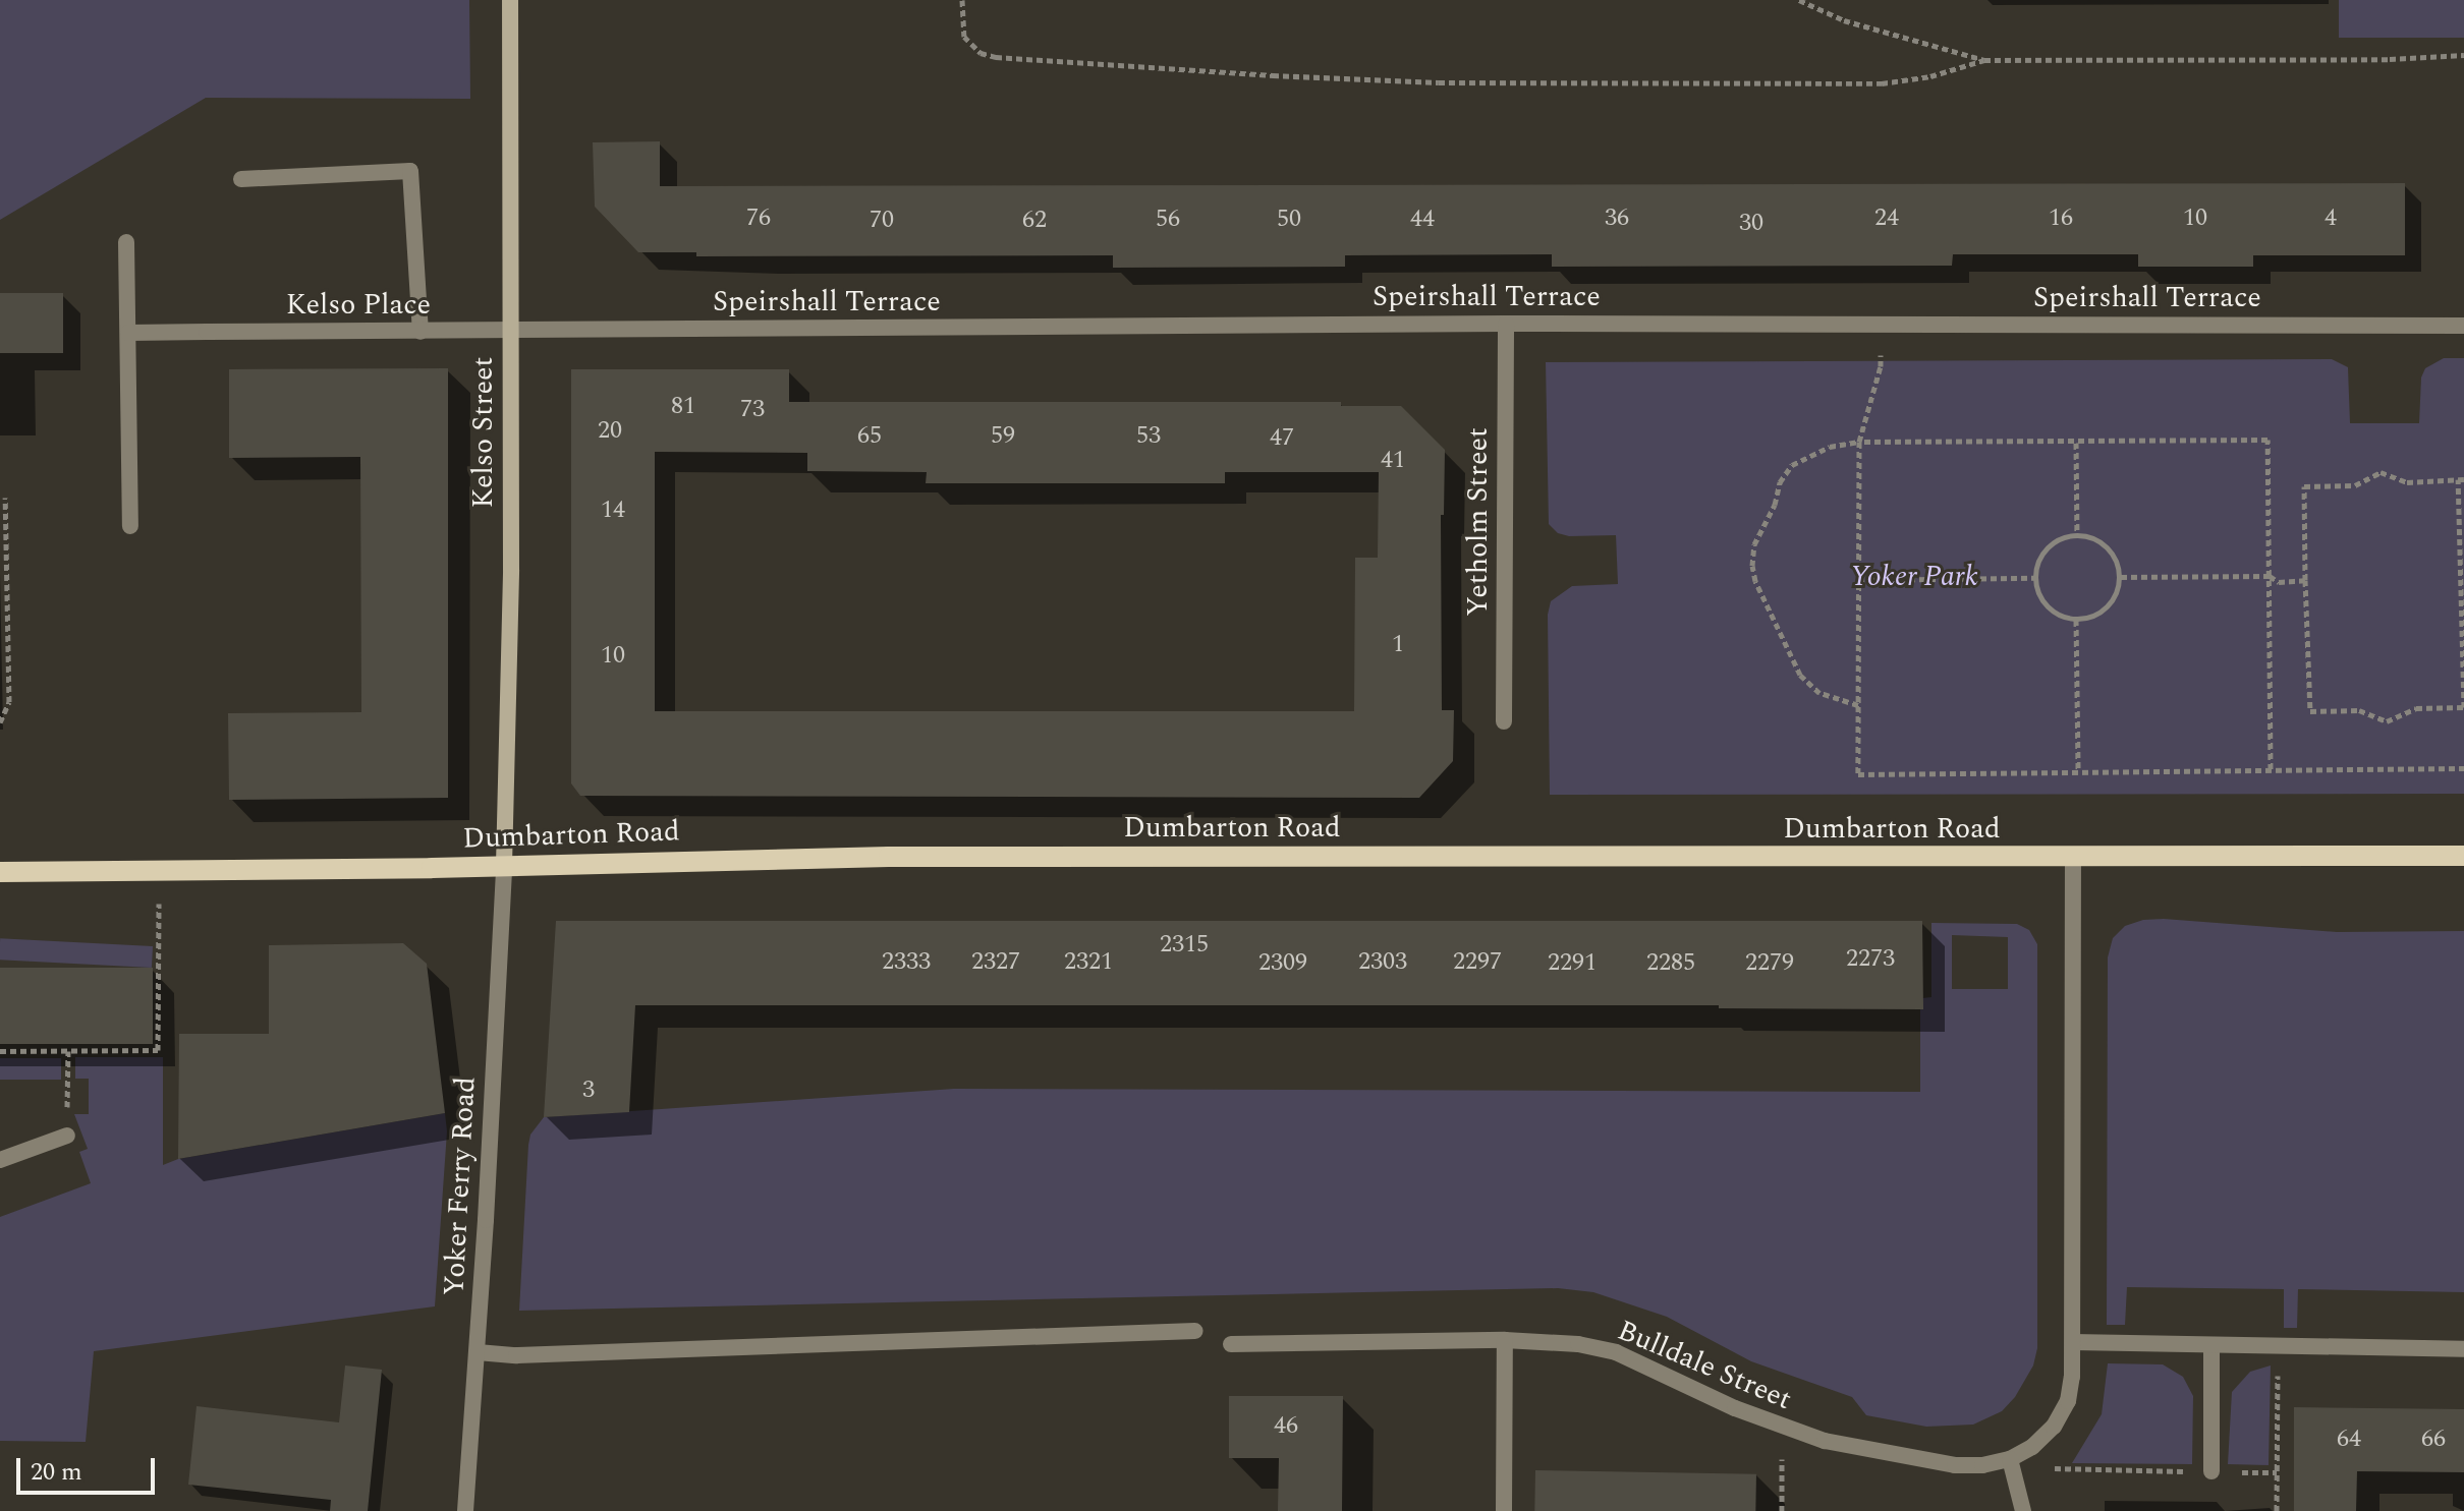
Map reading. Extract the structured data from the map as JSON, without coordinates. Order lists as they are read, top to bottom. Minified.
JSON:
{"streets":{"main road":["Dumbarton Road"],"street":["Speirshall Terrace","Kelso Place","Kelso Street","Yetholm Street","Yoker Ferry Road","Bulldale Street"]},"crossings":[["Speirshall Terrace","Kelso Place"],["Speirshall Terrace","Kelso Street"],["Speirshall Terrace","Yetholm Street"],["Kelso Place","Kelso Street"],["Kelso Street","Dumbarton Road"],["Kelso Street","Yoker Ferry Road"],["Dumbarton Road","Yoker Ferry Road"],["Dumbarton Road","Bulldale Street"]],"parks":["Yoker Park"],"house_numbers":["76","36","24","16","10","4","56","50","44","70","62","30","81","73","20","65","59","53","47","41","14","1","10","2315","2273","2333","2327","2321","2303","2297","2309","2291","2285","2279","3","46","64","66"],"scale_bar":"20 m"}
